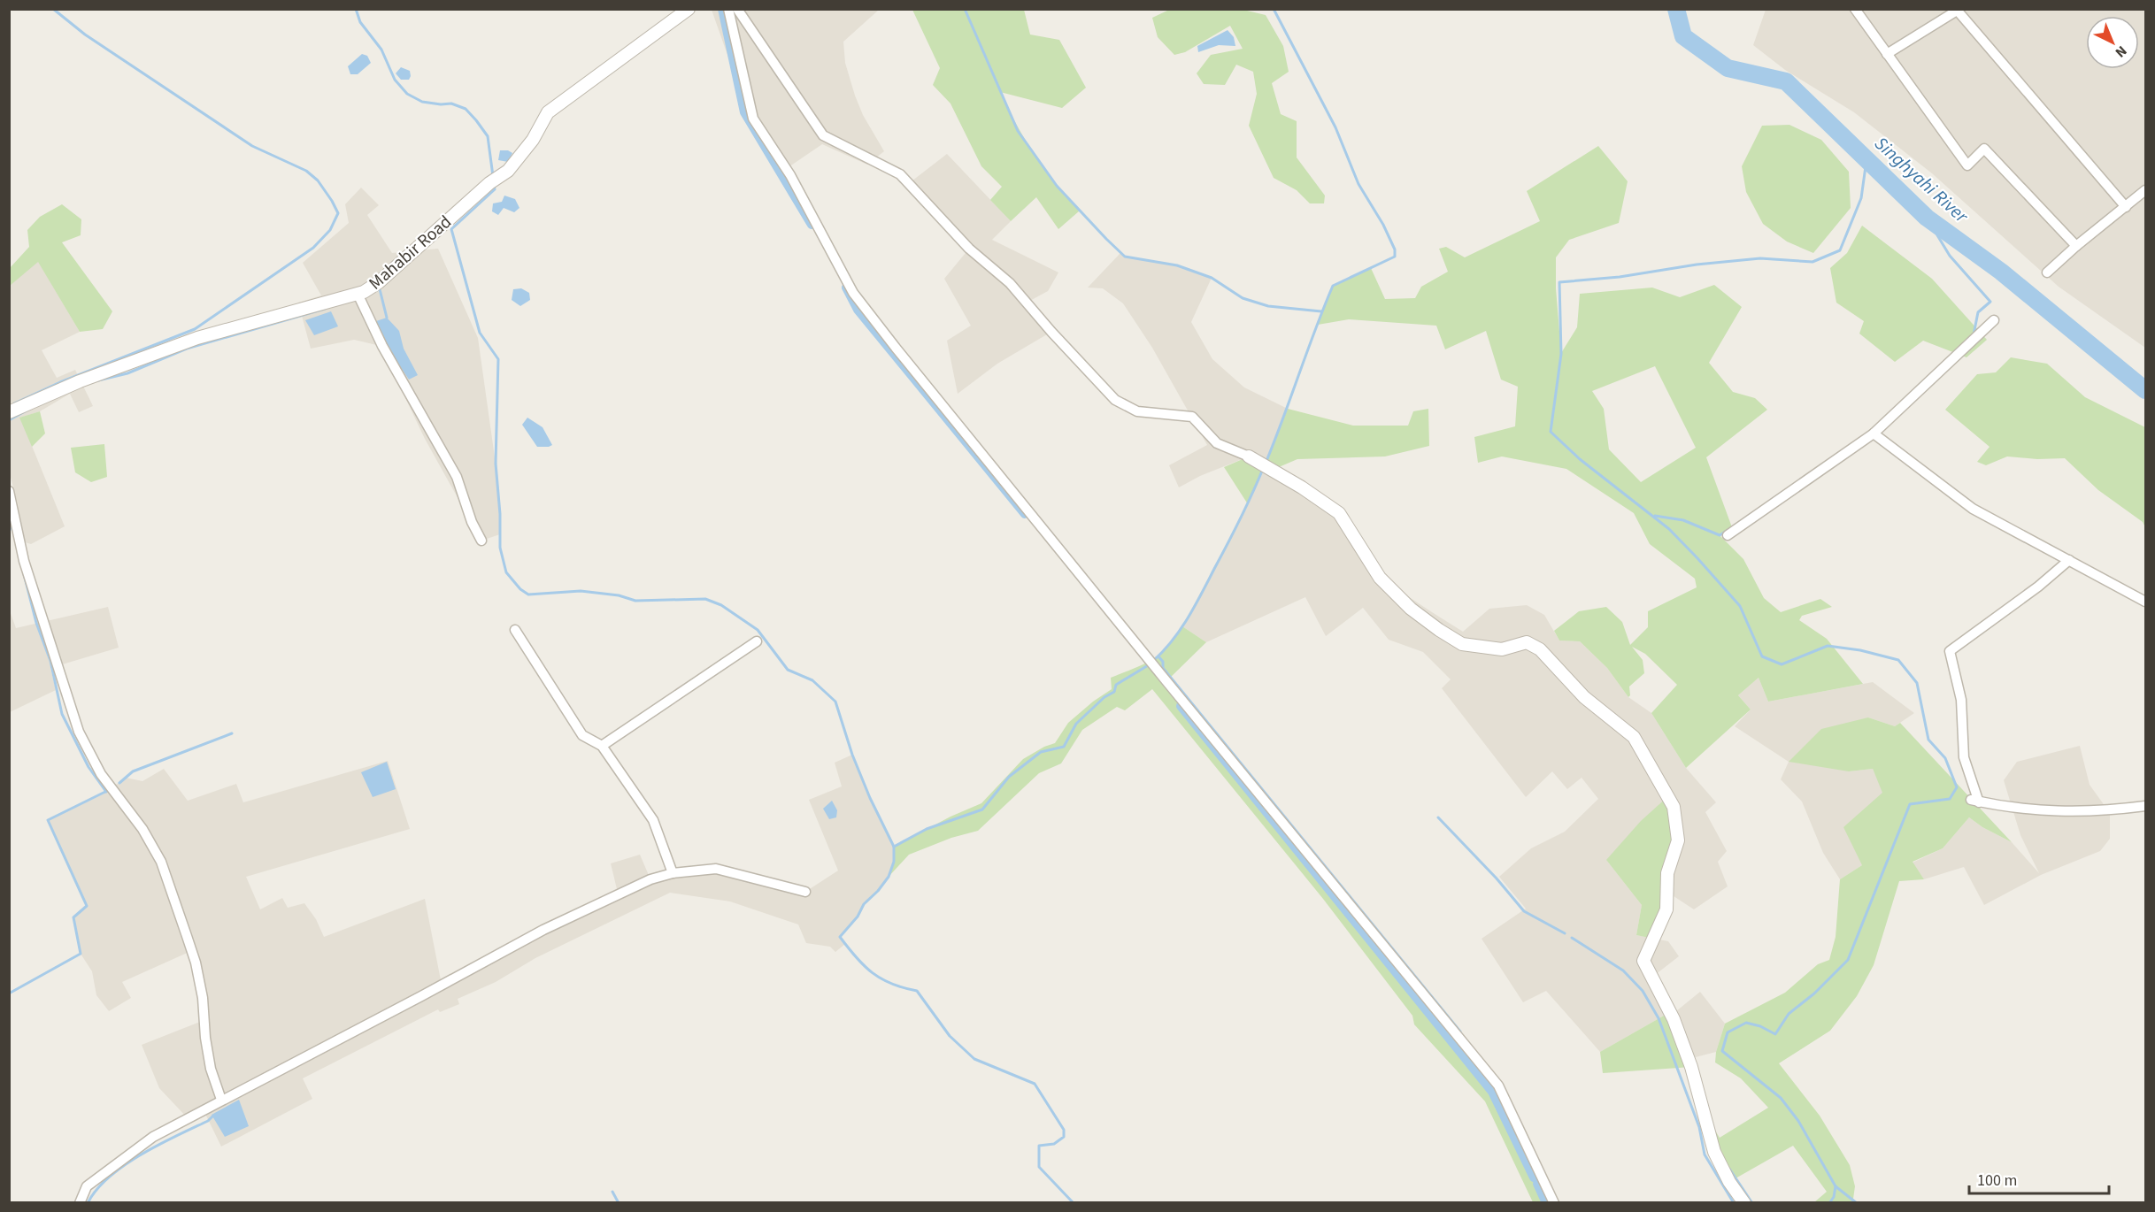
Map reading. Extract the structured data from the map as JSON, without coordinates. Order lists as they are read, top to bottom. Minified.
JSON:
{"streets":{"street":["Mahabir Road"]},"water":["Singhyahi River"],"scale_bar":"100 m","north":"bottom right"}
